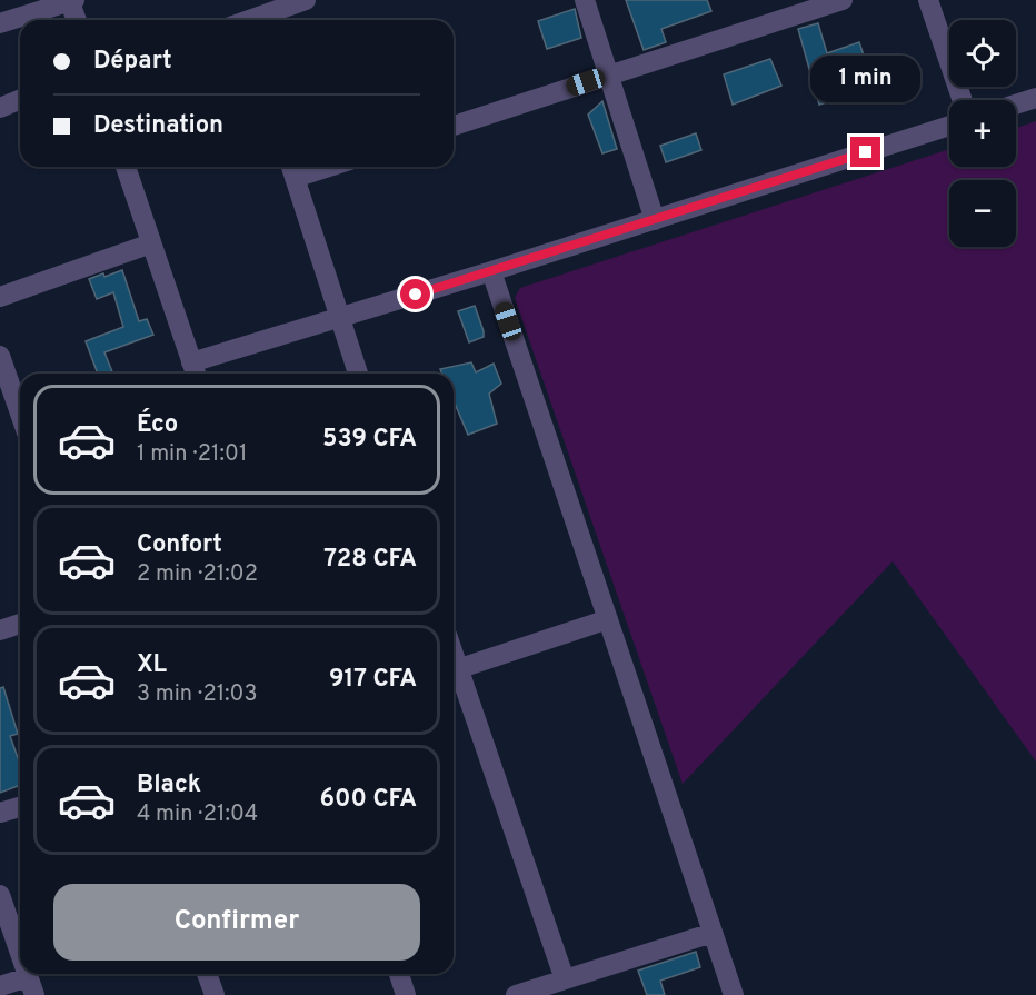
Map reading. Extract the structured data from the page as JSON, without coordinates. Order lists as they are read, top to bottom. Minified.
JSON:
{"page":{"map_buttons":["+","−"],"banner":["Départ","Destination"],"bubble":"1 min","list":[{"name":"Éco","note":"1 min · 21:01","value":"539 CFA"},{"name":"Confort","note":"2 min · 21:02","value":"728 CFA"},{"name":"XL","note":"3 min · 21:03","value":"917 CFA"},{"name":"Black","note":"4 min · 21:04","value":"600 CFA"}],"buttons":"Confirmer"}}
